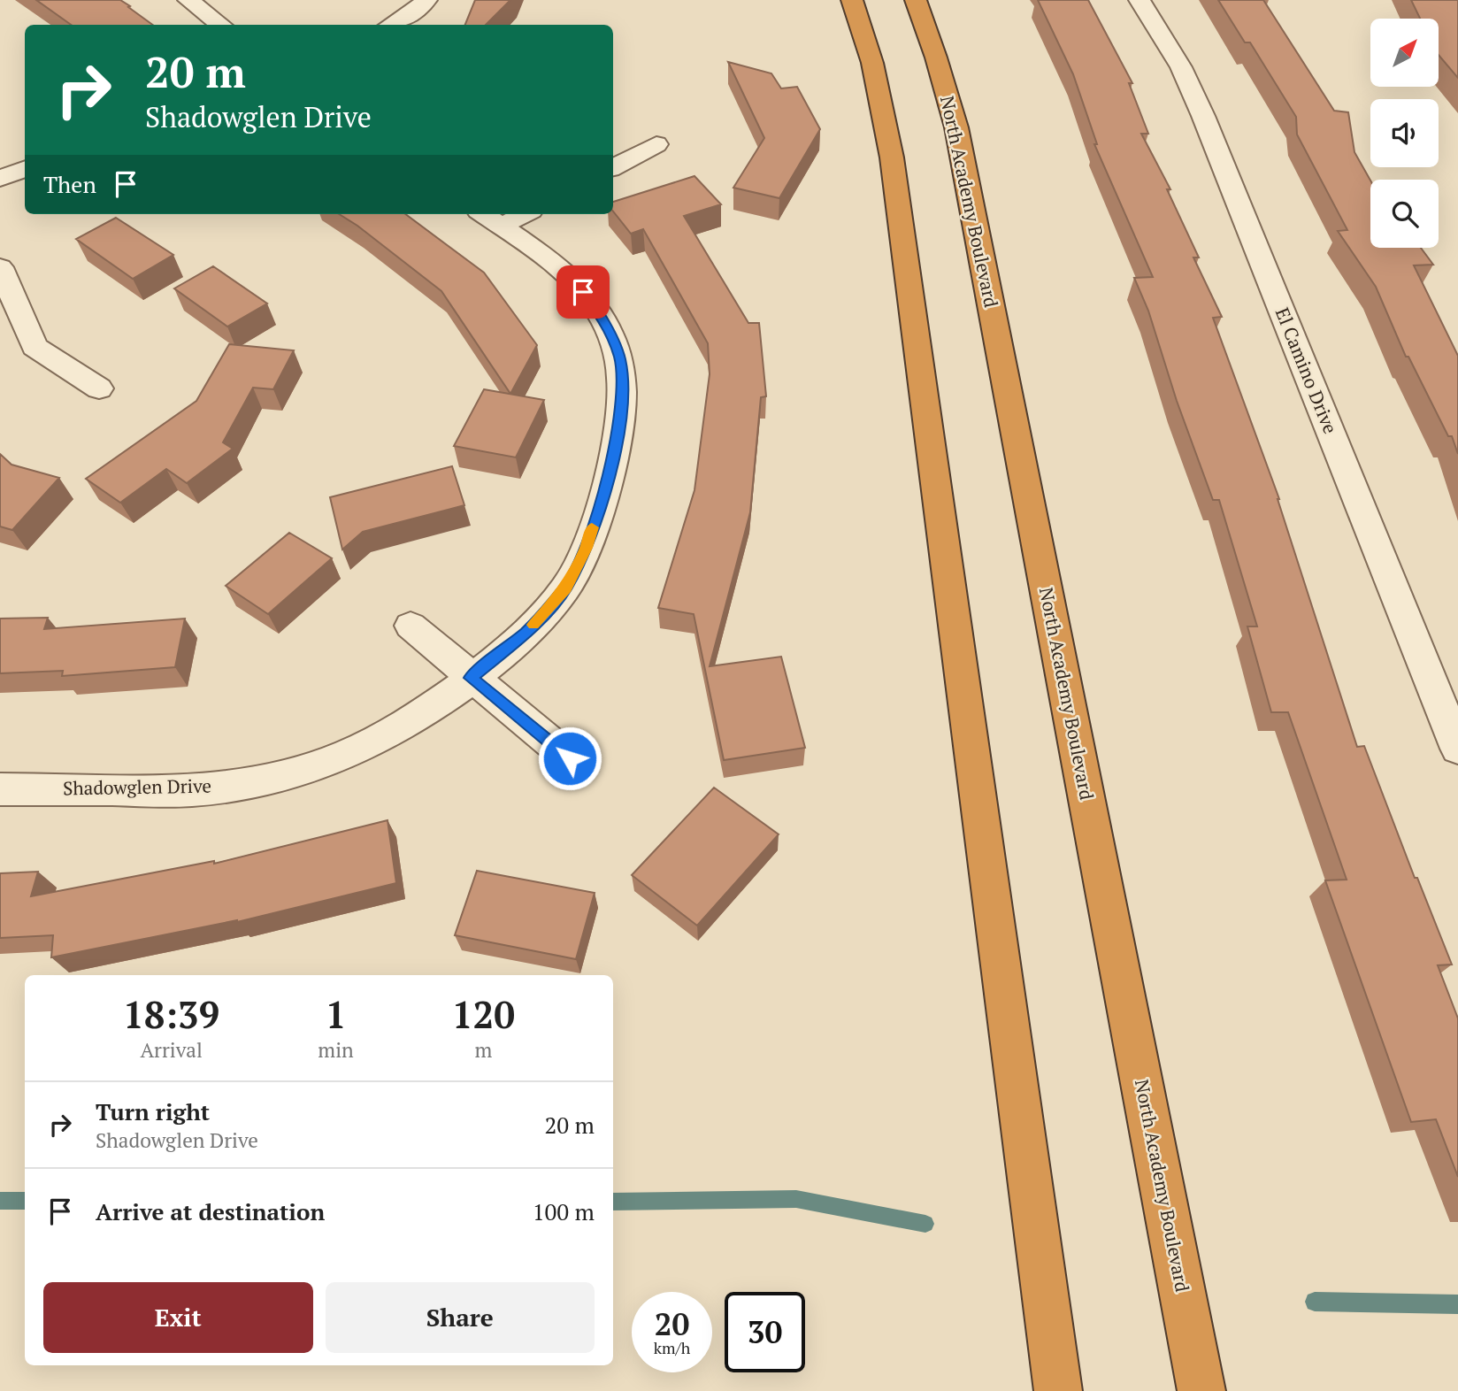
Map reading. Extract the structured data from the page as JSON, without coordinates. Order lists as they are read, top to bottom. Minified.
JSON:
{"streets":{"highway":["North Academy Boulevard"],"street":["El Camino Drive","Shadowglen Drive"]},"north":"top right","page":{"turn":["20 m","Shadowglen Drive"],"then":"Then","eta":["18:39","Arrival","1","min","120","m"],"list":[{"name":"Turn right","note":"Shadowglen Drive","value":"20 m"},{"name":"Arrive at destination","value":"100 m"}],"buttons":["Exit","Share"],"speed":"20 km/h","limit":"30"}}
